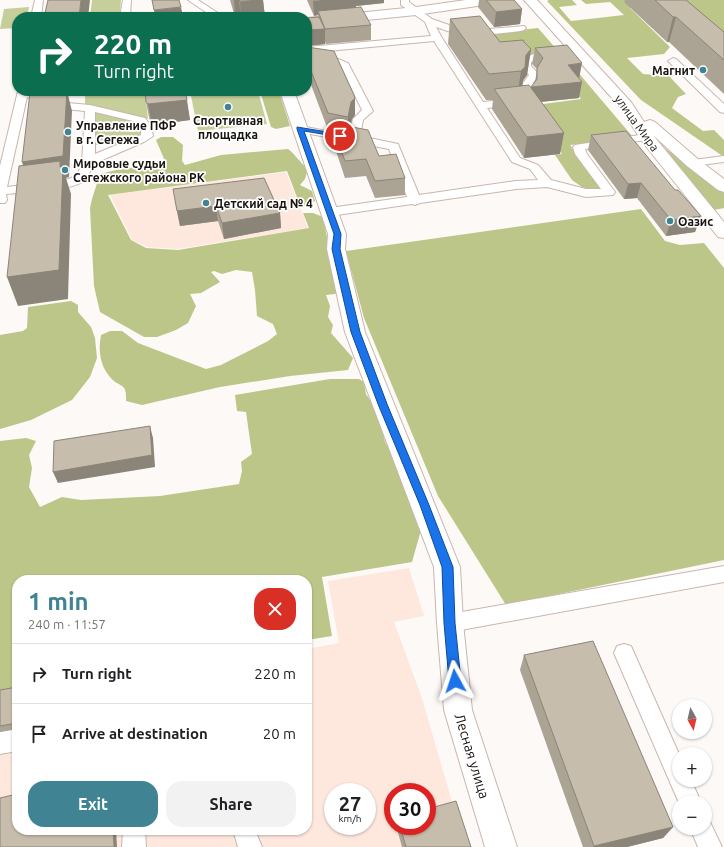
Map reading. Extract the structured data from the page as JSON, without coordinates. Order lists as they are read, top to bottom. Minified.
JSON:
{"streets":{"street":["улица Мира","Лесная улица"]},"places":["Магнит","Спортивная площадка","Управление ПФР в г. Сегежа","Мировые судьи Сегежского района РК","Детский сад № 4","Оазис"],"north":"bottom","page":{"turn":["220 m","Turn right"],"heading":["1 min","240 m · 11:57"],"list":[{"name":"Turn right","value":"220 m"},{"name":"Arrive at destination","value":"20 m"}],"map_buttons":["+","−"],"buttons":["Exit","Share"],"speed":"27 km/h","limit":"30"}}
